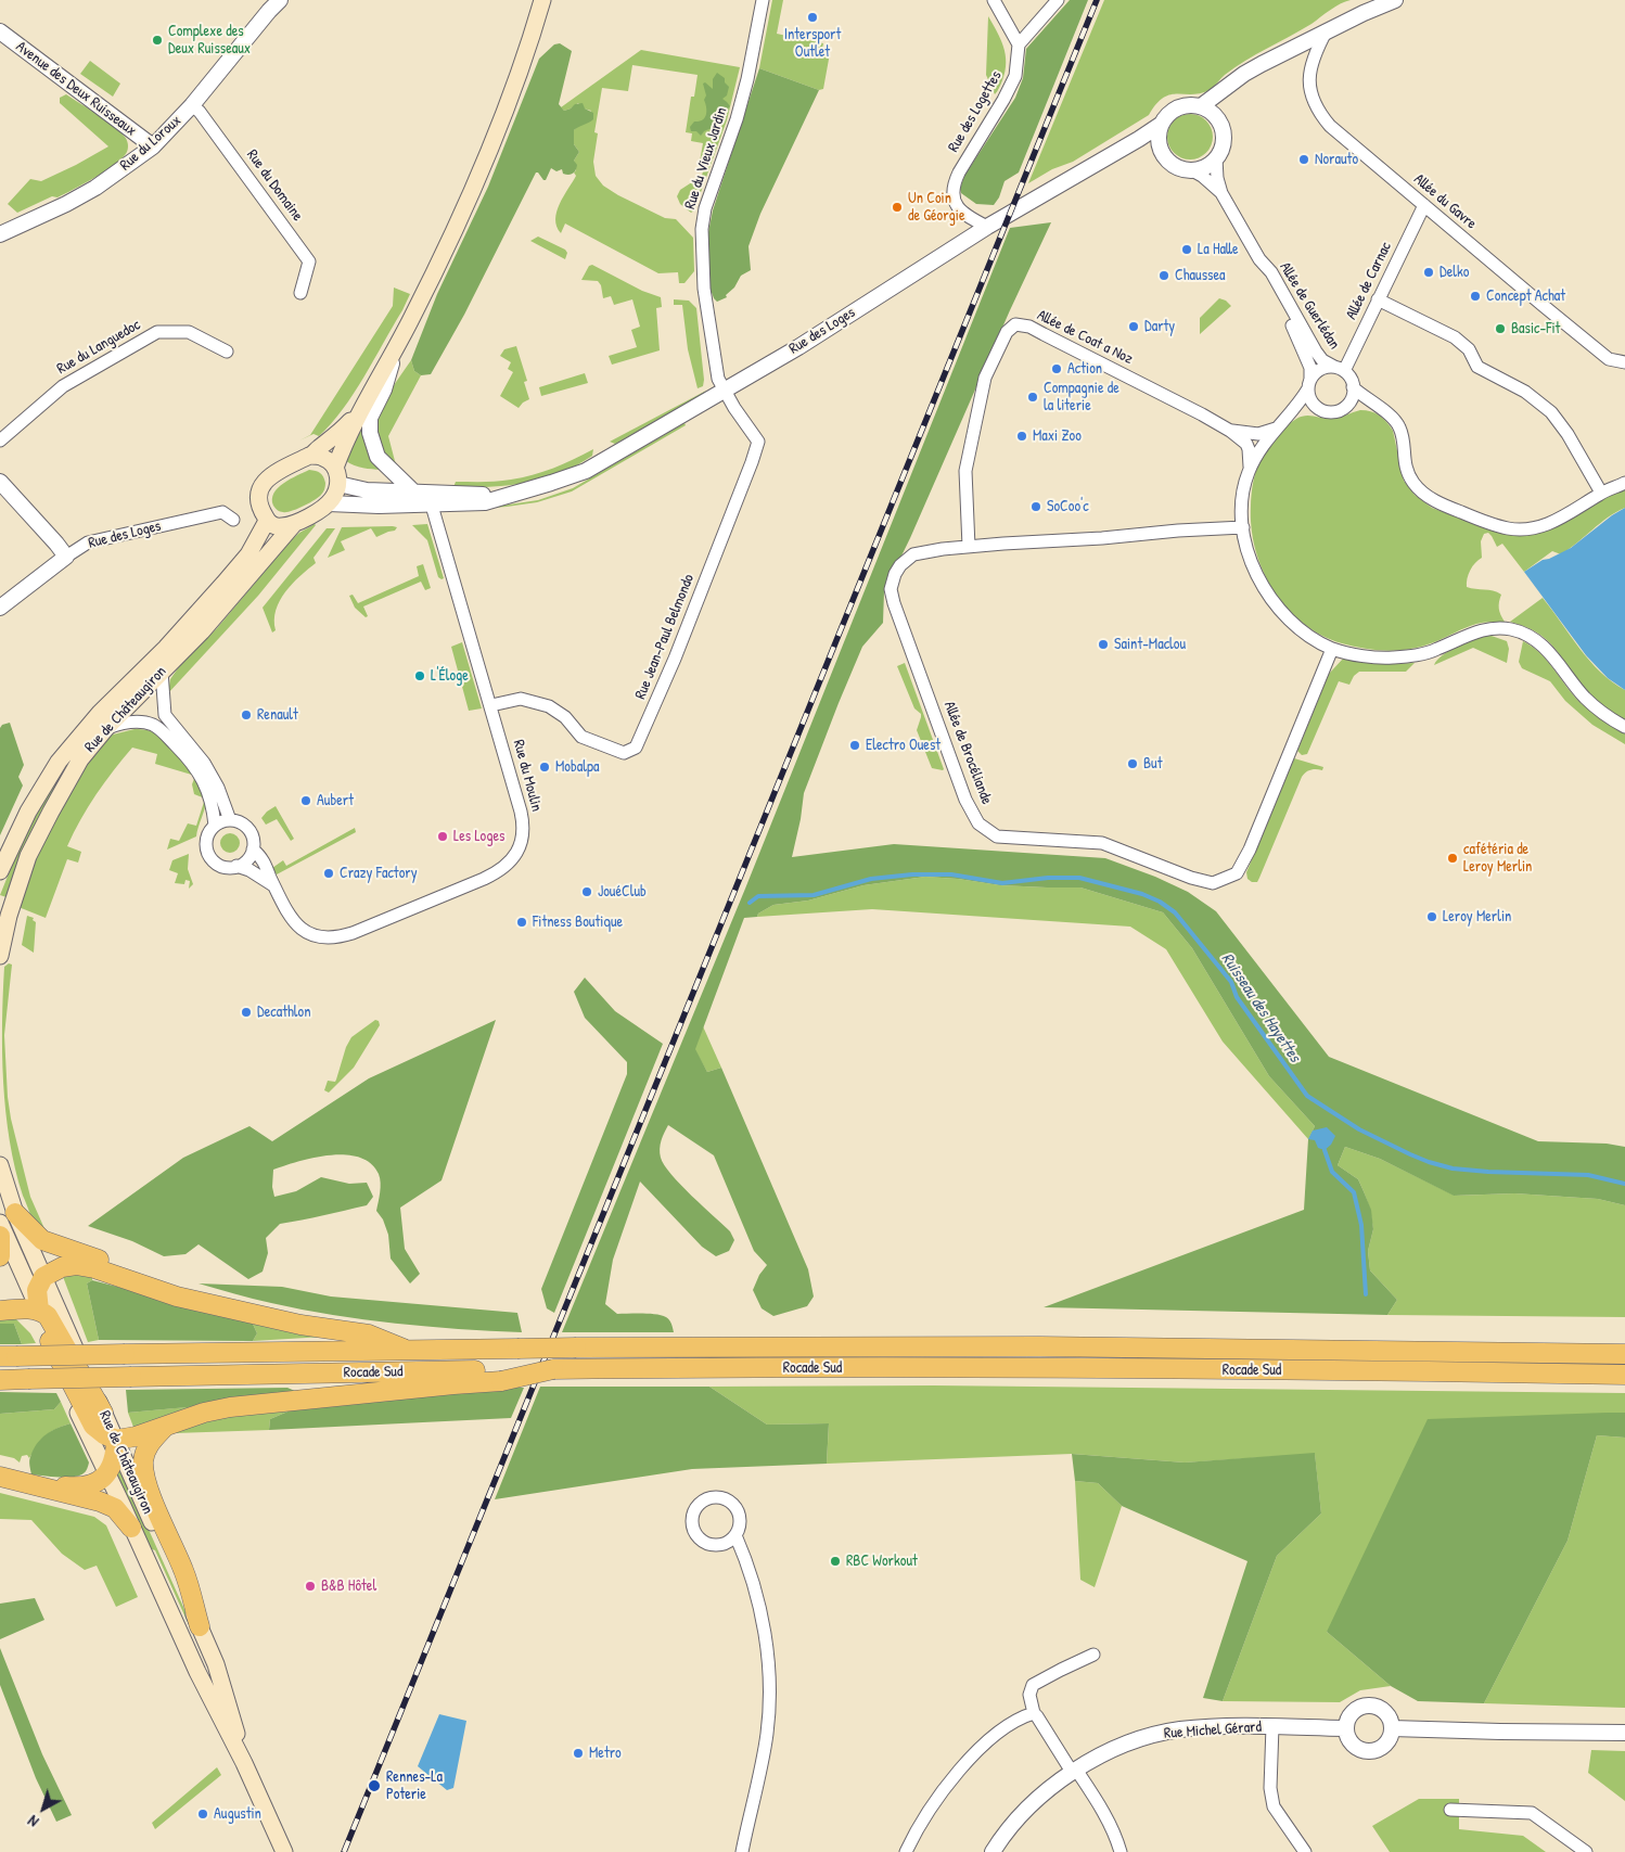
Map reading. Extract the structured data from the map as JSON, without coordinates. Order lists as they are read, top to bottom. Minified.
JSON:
{"streets":{"highway":["Rocade Sud"],"main road":["Rue de Châteaugiron"],"street":["Avenue des Deux Ruisseaux","Rue des Logettes","Rue du Loroux","Rue du Vieux Jardin","Rue du Domaine","Allée du Gavre","Allée de Carnac","Allée de Guerlédan","Rue des Loges","Allée de Coat a Noz","Rue du Languedoc","Rue Jean-Paul Belmondo","Allée de Brocéliande","Rue du Moulin","Rue Michel Gérard"]},"crossings":[["Avenue des Deux Ruisseaux","Rue du Loroux"],["Rue des Logettes","Rue des Loges"],["Rue du Loroux","Rue du Domaine"],["Rue du Vieux Jardin","Rue des Loges"],["Rue du Vieux Jardin","Rue Jean-Paul Belmondo"],["Allée du Gavre","Allée de Carnac"],["Allée de Carnac","Allée de Guerlédan"],["Allée de Guerlédan","Rue des Loges"],["Rue des Loges","Rue Jean-Paul Belmondo"],["Rue des Loges","Rue de Châteaugiron"],["Rue des Loges","Rue du Moulin"],["Allée de Coat a Noz","Allée de Brocéliande"],["Rue Jean-Paul Belmondo","Rue du Moulin"]],"water":["Ruisseau des Hayettes"],"places":["Intersport Outlet","Complexe des Deux Ruisseaux","Norauto","Un Coin de Géorgie","La Halle","Delko","Chaussea","Concept Achat","Darty","Basic-Fit","Action","Compagnie de la literie","Maxi Zoo","SoCoo'c","Saint-Maclou","L'Éloge","Renault","Electro Ouest","But","Mobalpa","Aubert","Les Loges","cafétéria de Leroy Merlin","Crazy Factory","JouéClub","Leroy Merlin","Fitness Boutique","Decathlon","RBC Workout","B&B Hôtel","Metro","Rennes-La Poterie","Augustin"],"north":"bottom left"}
